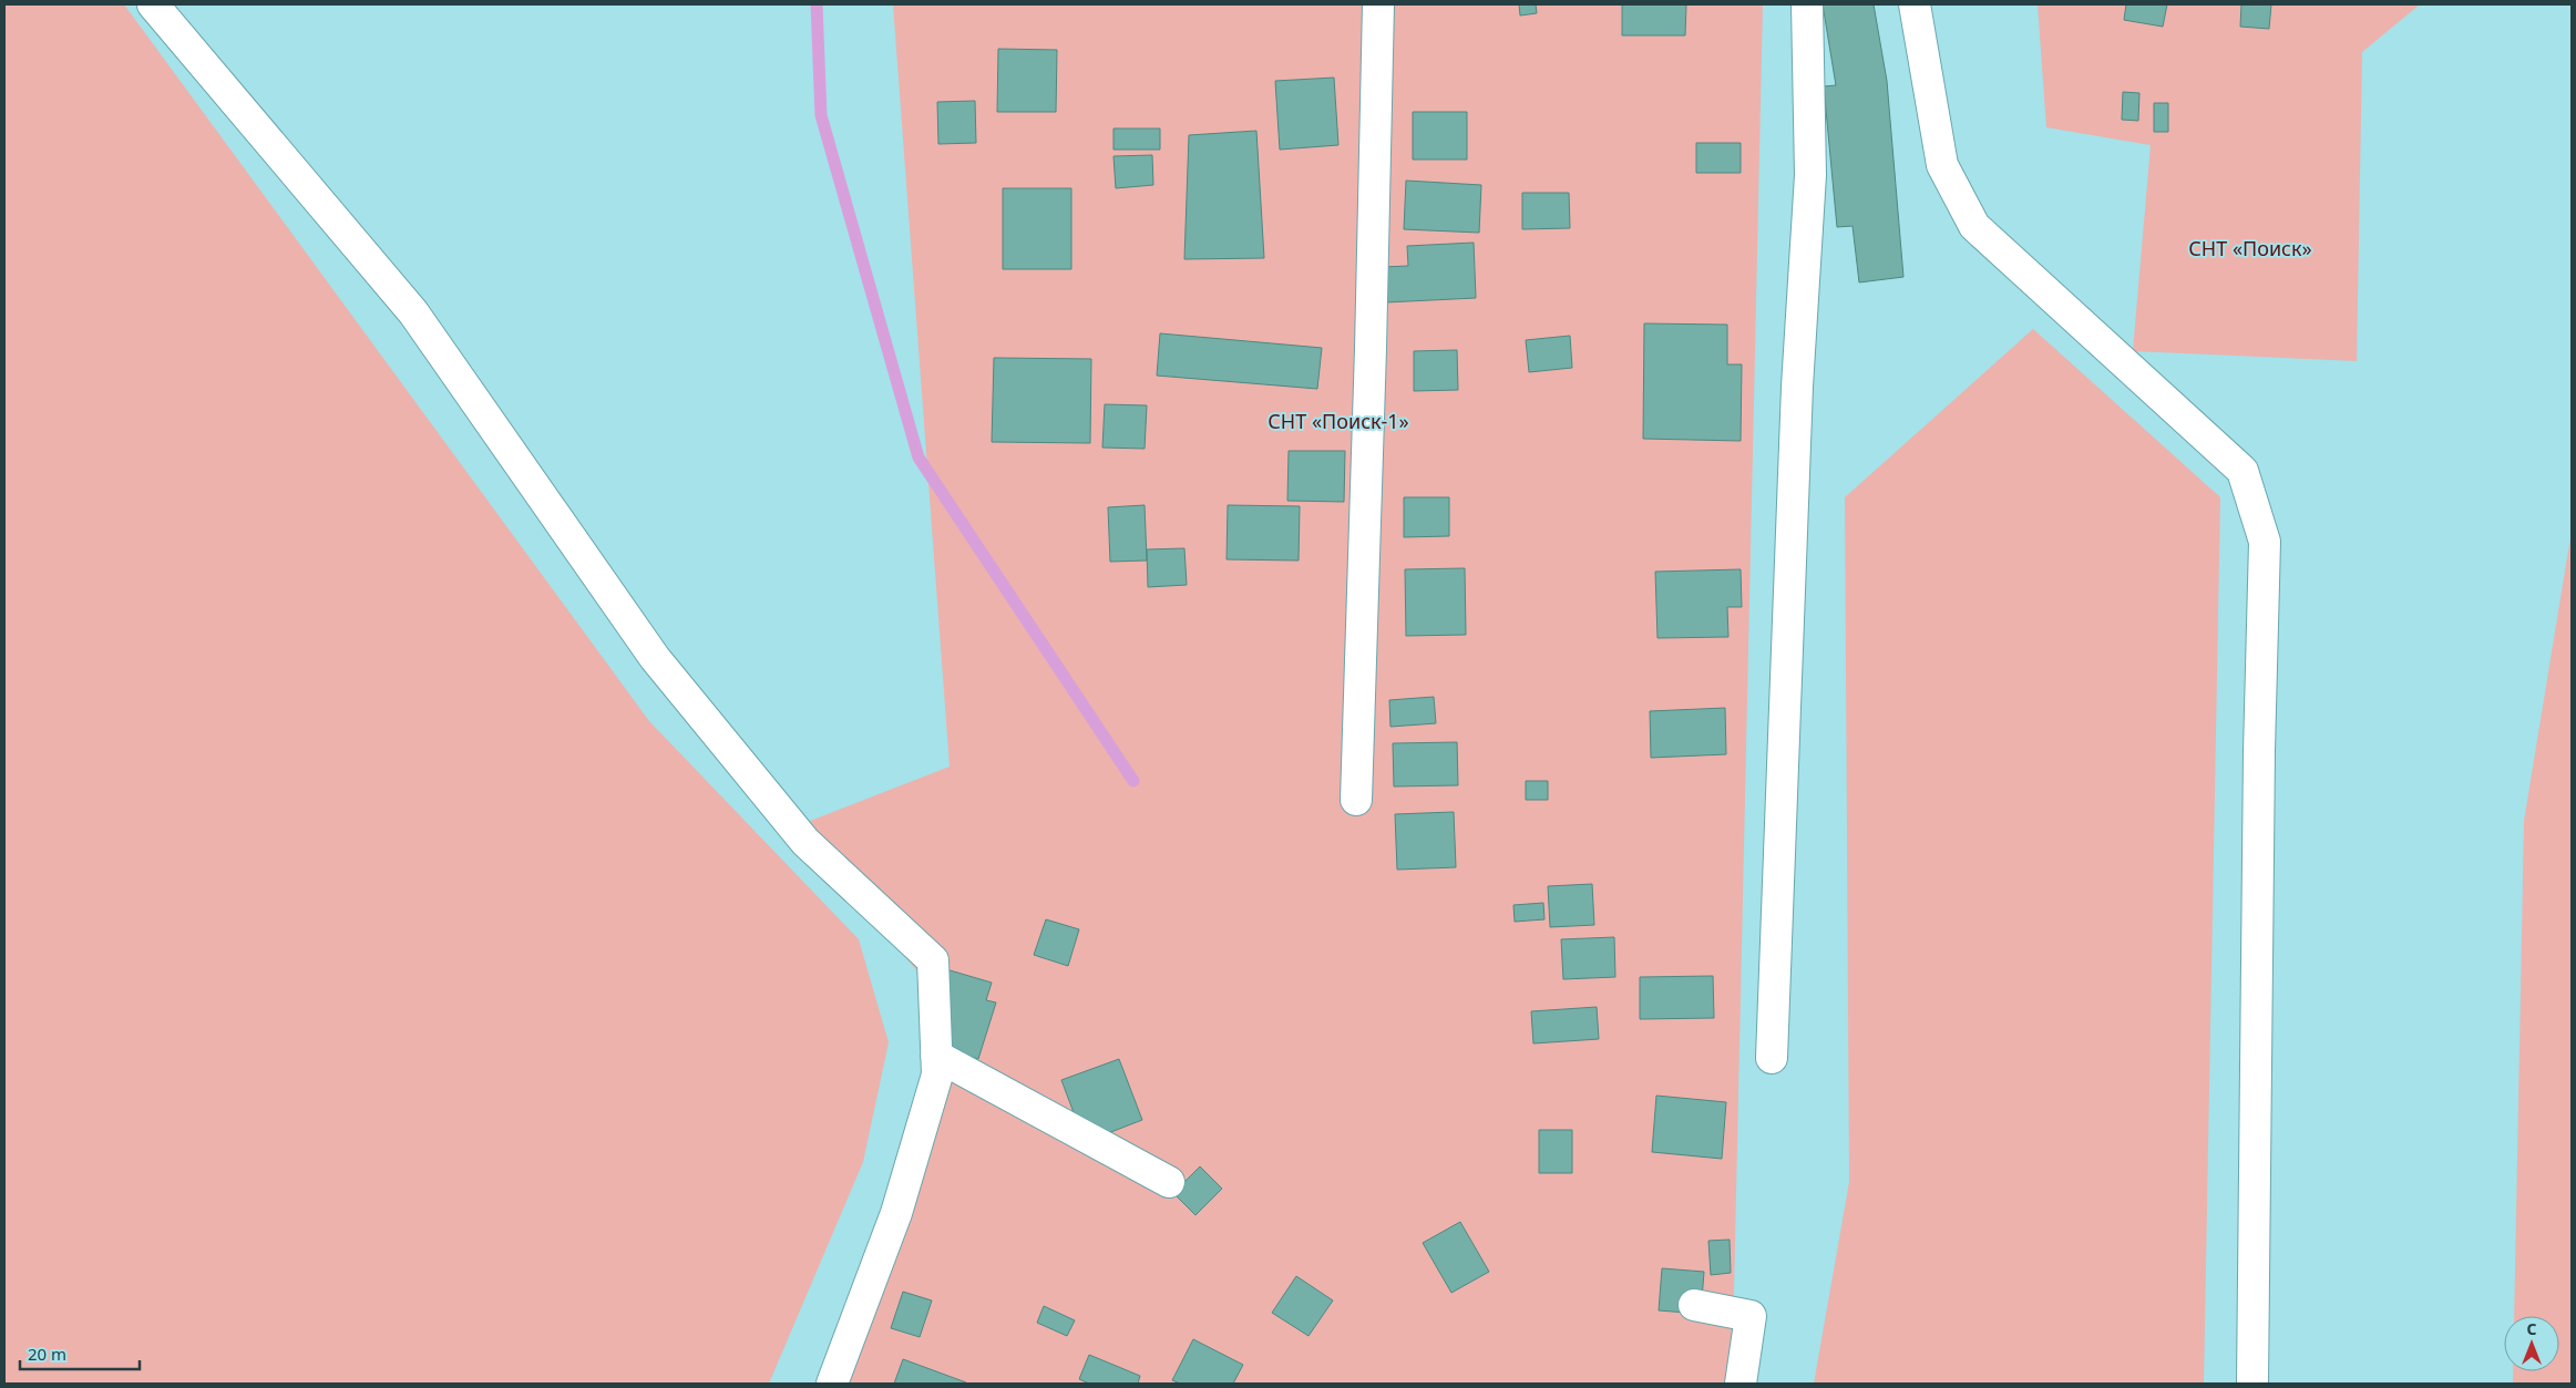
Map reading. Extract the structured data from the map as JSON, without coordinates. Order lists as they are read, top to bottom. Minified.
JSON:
{"parks":["СНТ «Поиск»","СНТ «Поиск-1»"],"scale_bar":"20 m","north":"top"}
